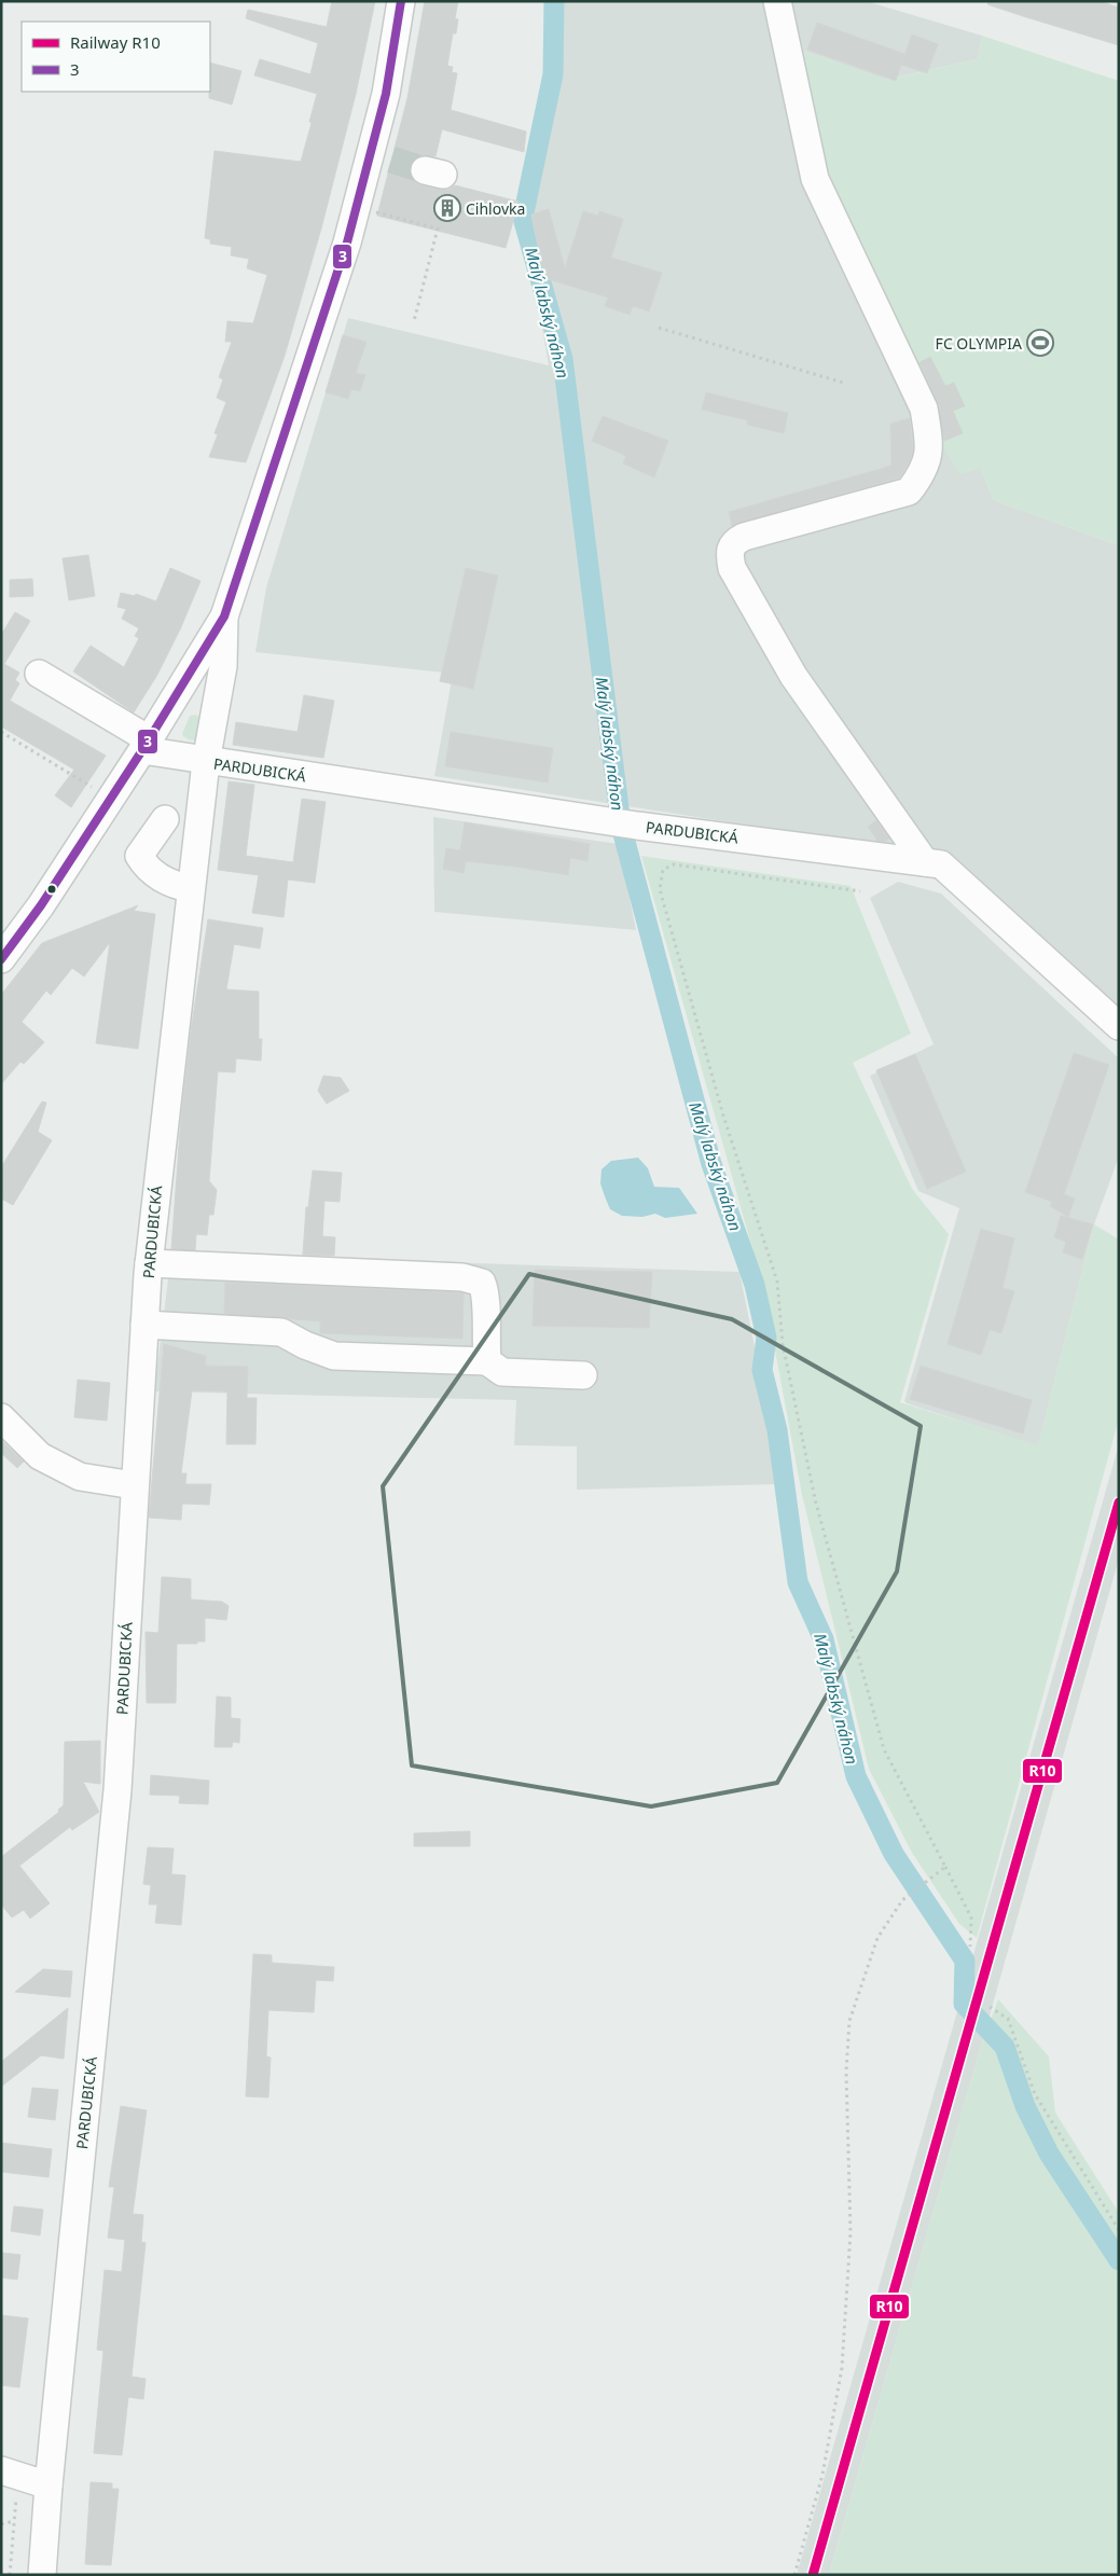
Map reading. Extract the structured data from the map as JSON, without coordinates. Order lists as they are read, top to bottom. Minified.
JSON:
{"streets":{"street":["PARDUBICKÁ"]},"water":["Malý labský náhon"],"places":{"building":["Cihlovka"],"sports":["FC OLYMPIA"]},"lines":["transit line 3","rail line R10"],"legend":["Railway R10","3"]}
